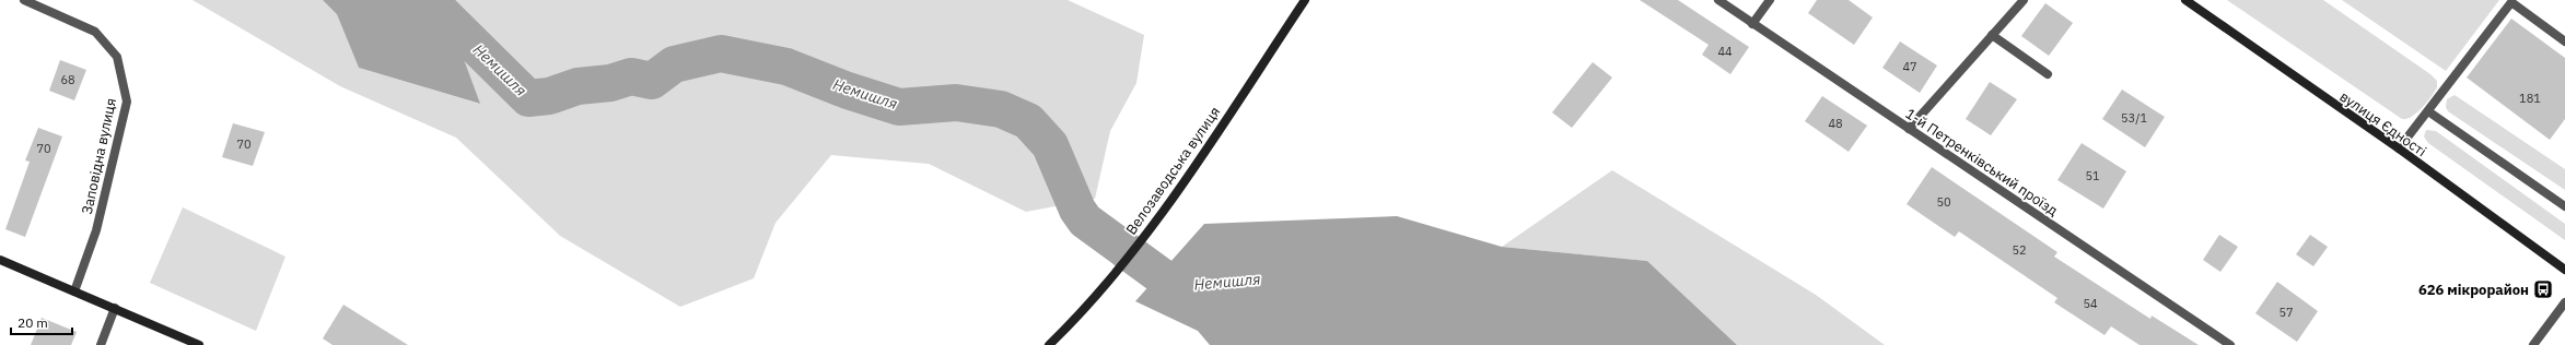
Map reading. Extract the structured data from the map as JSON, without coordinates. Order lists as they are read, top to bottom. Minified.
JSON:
{"streets":{"street":["вулиця Єдності","Заповідна вулиця","1-й Петренківський проїзд","Велозаводська вулиця"]},"water":["Немишля"],"places":{"bus stop":["626 мікрорайон"]},"house_numbers":["44","47","68","181","53/1","48","70","70","51","50","52","54","57"],"scale_bar":"20 m"}
